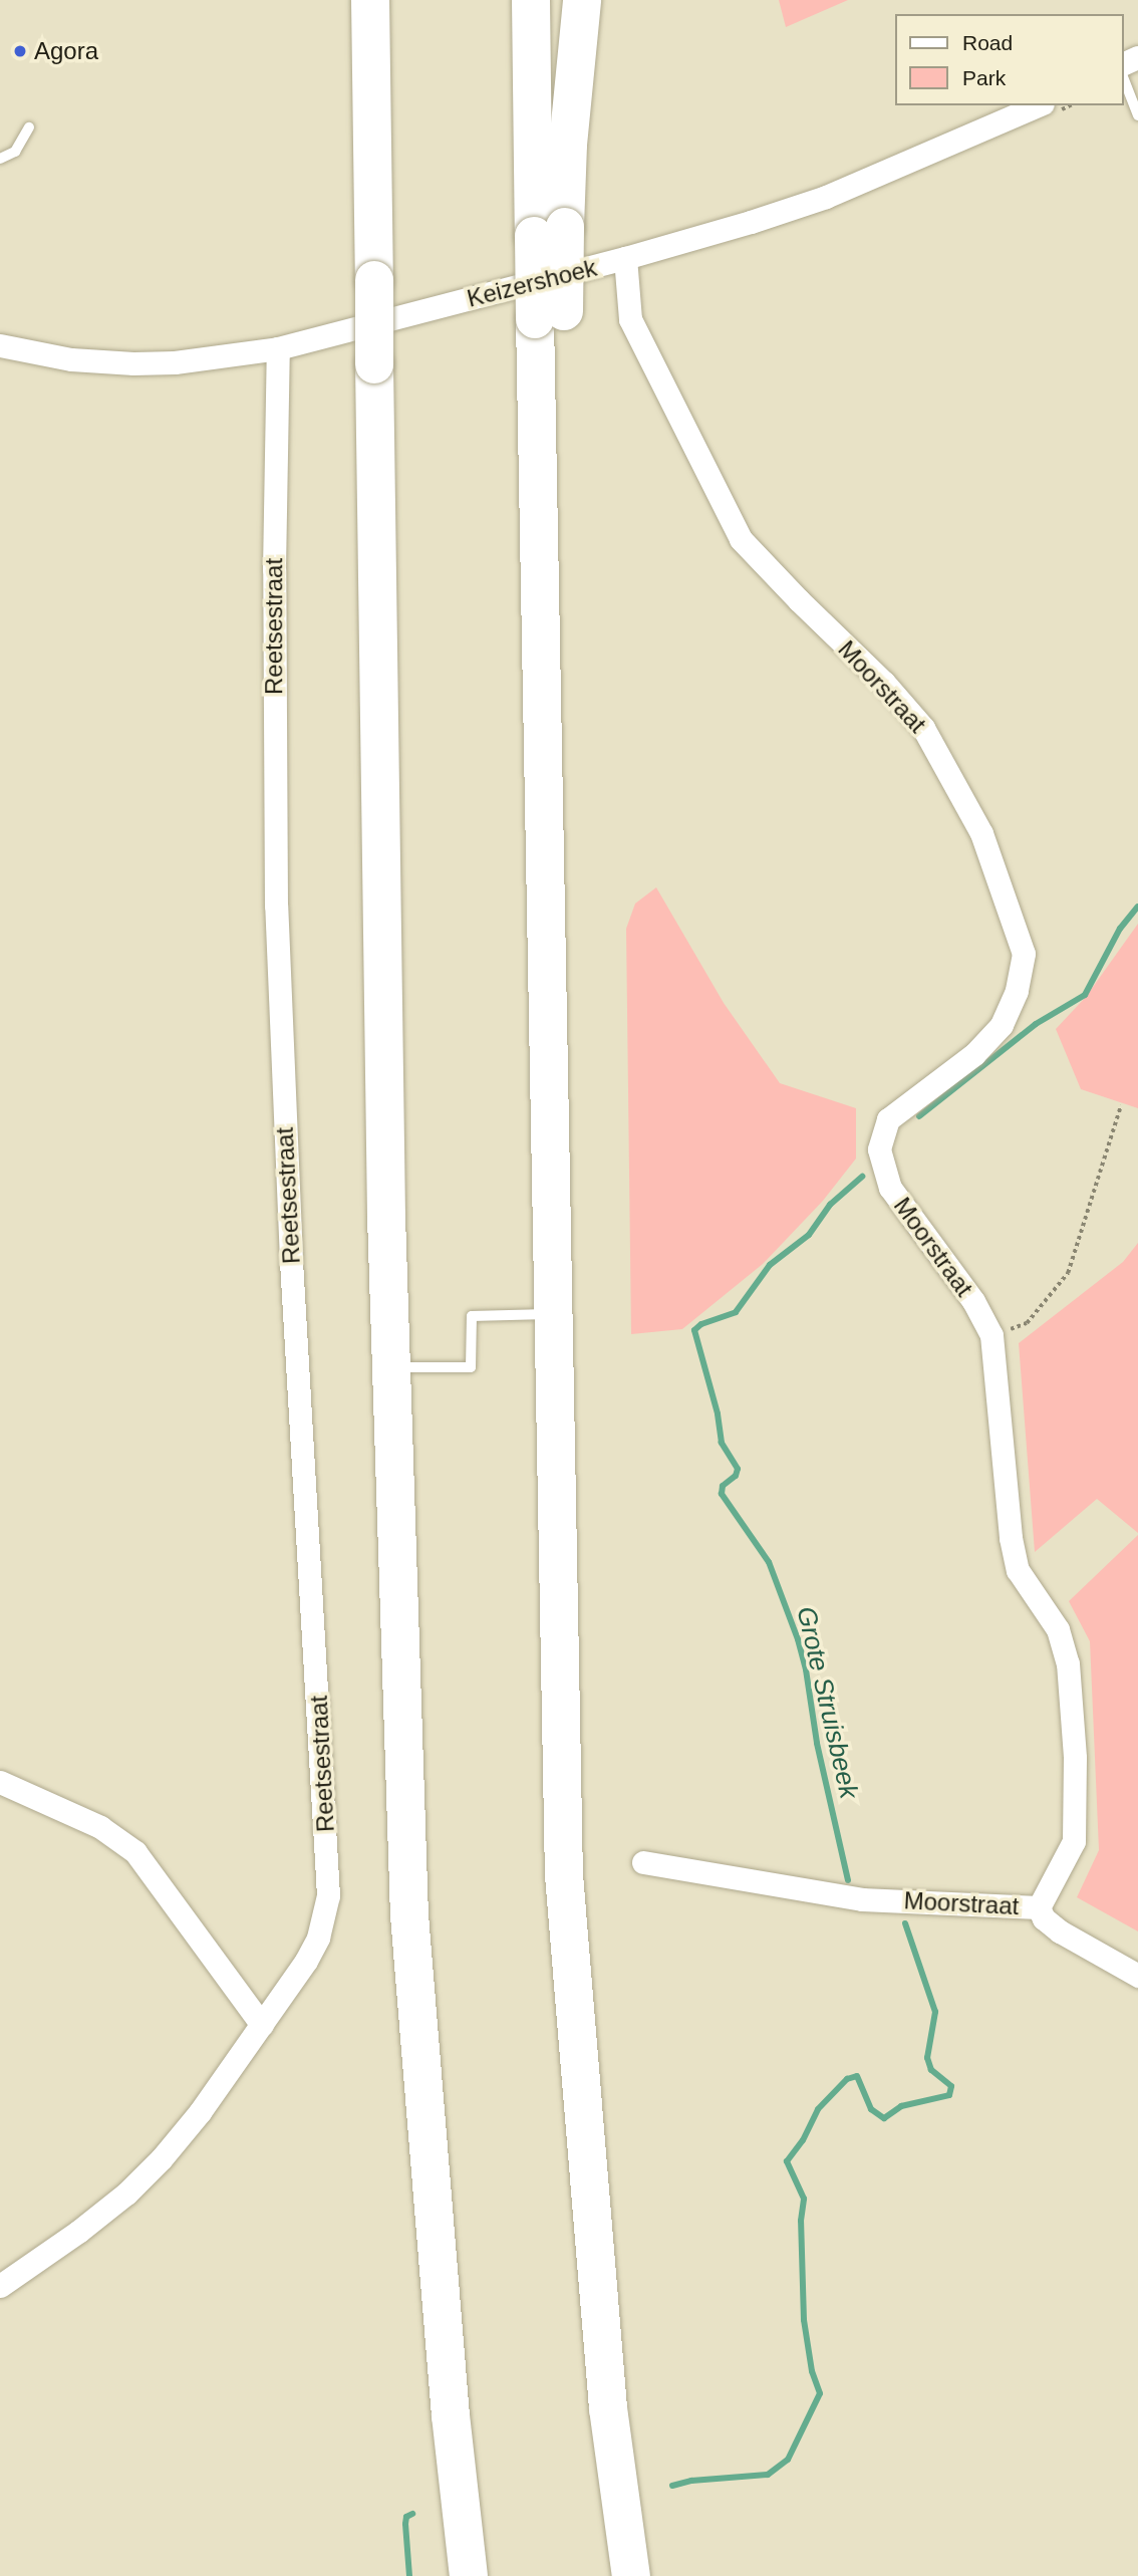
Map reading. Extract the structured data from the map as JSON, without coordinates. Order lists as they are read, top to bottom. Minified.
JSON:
{"streets":{"street":["Keizershoek","Reetsestraat","Moorstraat"]},"crossings":[["Keizershoek","Reetsestraat"],["Keizershoek","Moorstraat"]],"water":["Grote Struisbeek"],"places":["Agora"],"legend":["Road","Park"]}
